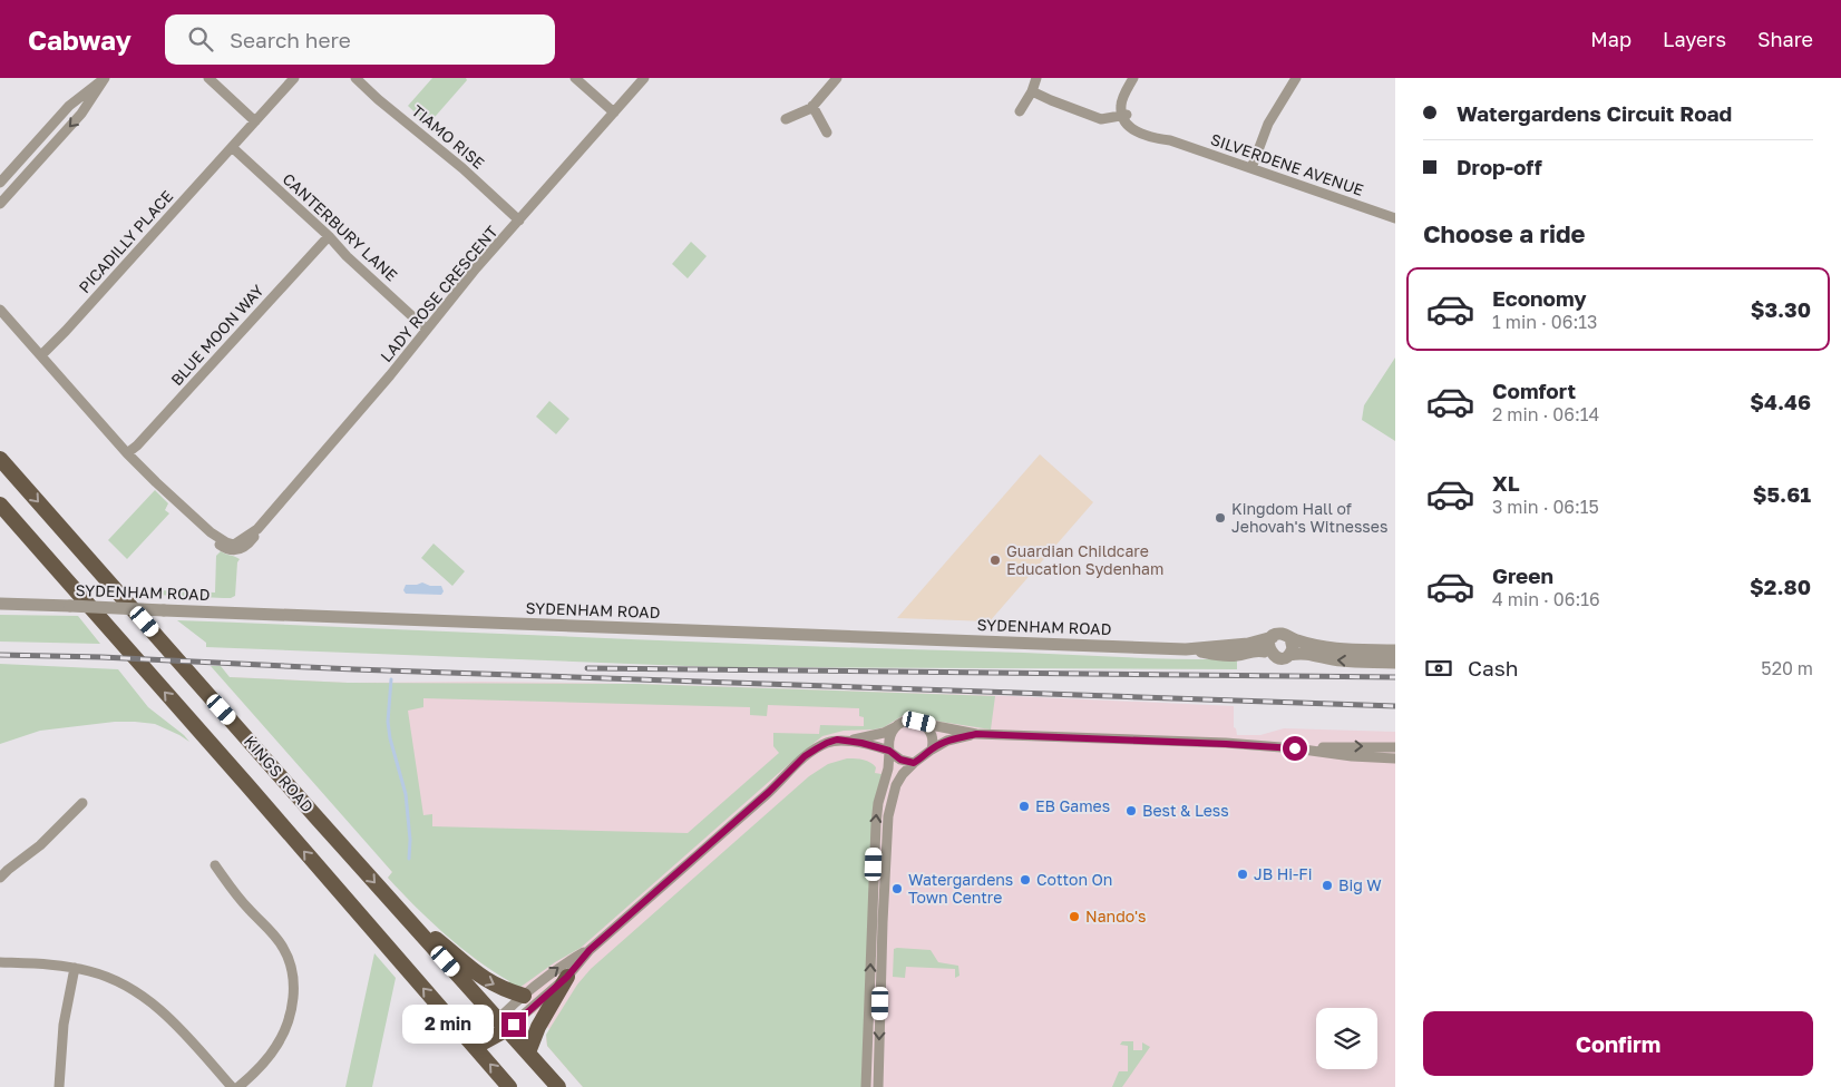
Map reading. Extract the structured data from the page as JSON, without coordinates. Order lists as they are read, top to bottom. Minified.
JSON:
{"streets":{"main road":["KINGS ROAD"],"street":["TIAMO RISE","SILVERDENE AVENUE","CANTERBURY LANE","PICADILLY PLACE","LADY ROSE CRESCENT","BLUE MOON WAY","SYDENHAM ROAD"]},"crossings":[["TIAMO RISE","LADY ROSE CRESCENT"],["CANTERBURY LANE","PICADILLY PLACE"],["CANTERBURY LANE","LADY ROSE CRESCENT"],["CANTERBURY LANE","BLUE MOON WAY"],["PICADILLY PLACE","LADY ROSE CRESCENT"],["LADY ROSE CRESCENT","BLUE MOON WAY"]],"places":["Kingdom Hall of Jehovah's Witnesses","Guardian Childcare Education Sydenham","EB Games","Best & Less","JB Hi-Fi","Cotton On","Big W","Watergardens Town Centre","Nando's"],"page":{"header":"Cabway","search":"Search here","nav":["Map","Layers","Share"],"banner":["Watergardens Circuit Road","Drop-off"],"heading":"Choose a ride","list":[{"name":"Economy","note":"1 min · 06:13","value":"$3.30"},{"name":"Comfort","note":"2 min · 06:14","value":"$4.46"},{"name":"XL","note":"3 min · 06:15","value":"$5.61"},{"name":"Green","note":"4 min · 06:16","value":"$2.80"}],"pay":["Cash","520 m"],"buttons":"Confirm","bubble":"2 min"}}
